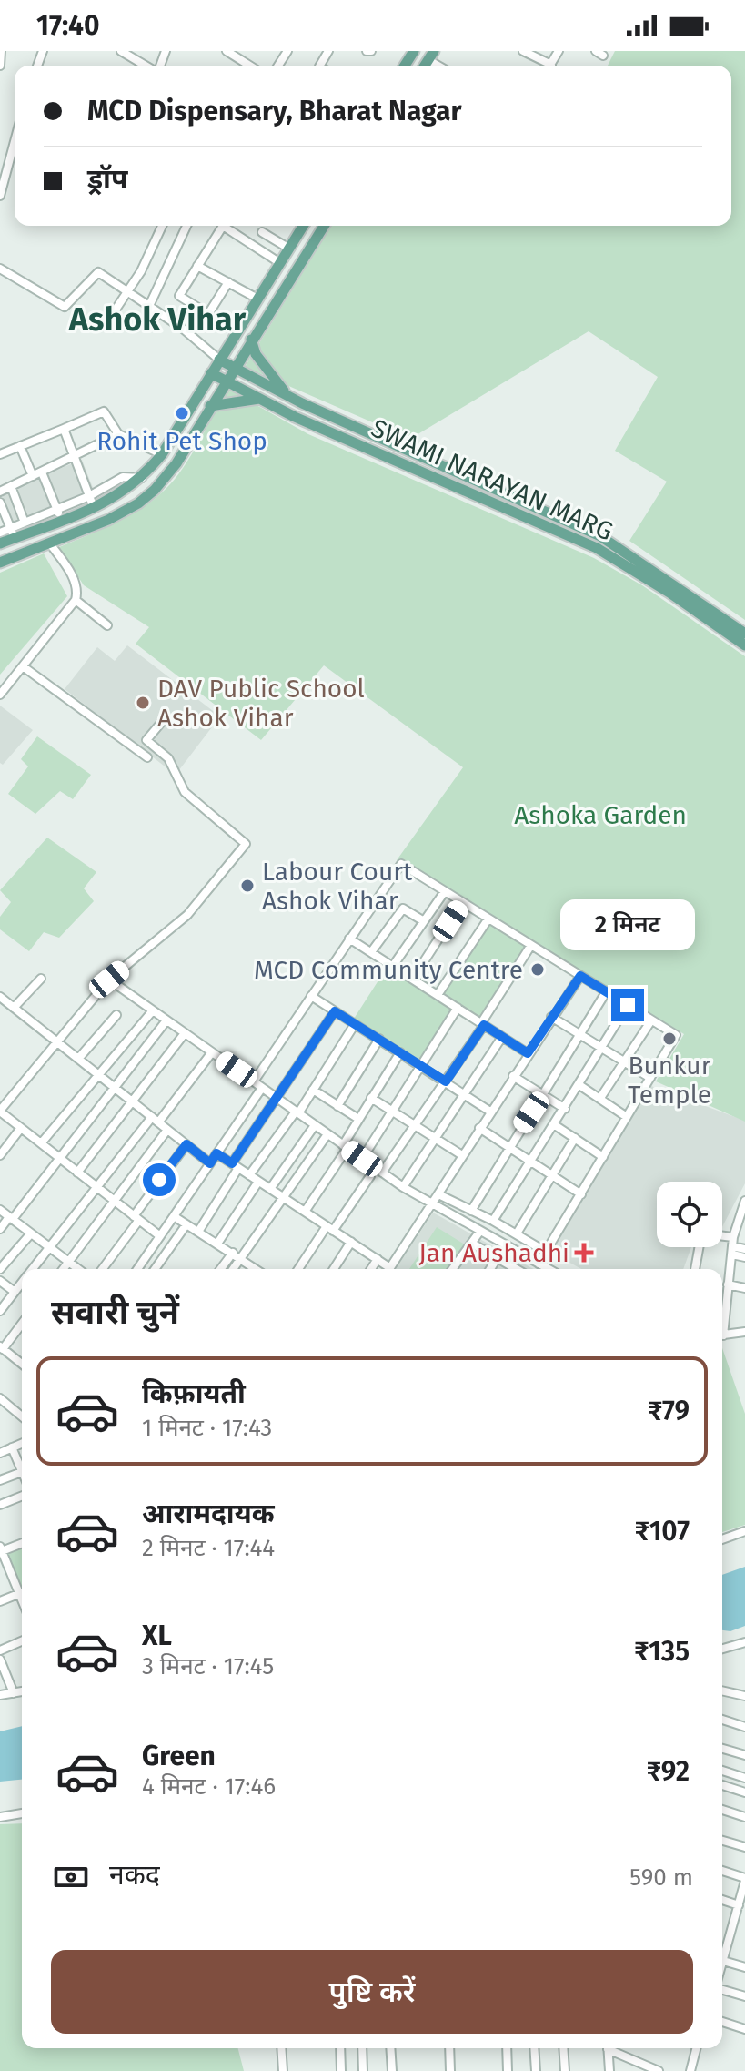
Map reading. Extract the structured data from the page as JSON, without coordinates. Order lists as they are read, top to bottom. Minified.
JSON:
{"streets":{"main road":["SWAMI NARAYAN MARG"]},"districts":["Ashok Vihar"],"parks":["Ashoka Garden"],"places":{"other":["Rohit Pet Shop","DAV Public School Ashok Vihar","Labour Court Ashok Vihar","MCD Community Centre","Bunkur Temple"],"health":["Jan Aushadhi"]},"page":{"status":"17:40","banner":["MCD Dispensary, Bharat Nagar","ड्रॉप"],"bubble":"2 मिनट","heading":"सवारी चुनें","list":[{"name":"किफ़ायती","note":"1 मिनट · 17:43","value":"₹79"},{"name":"आरामदायक","note":"2 मिनट · 17:44","value":"₹107"},{"name":"XL","note":"3 मिनट · 17:45","value":"₹135"},{"name":"Green","note":"4 मिनट · 17:46","value":"₹92"}],"pay":["नकद","590 m"],"buttons":"पुष्टि करें"}}
